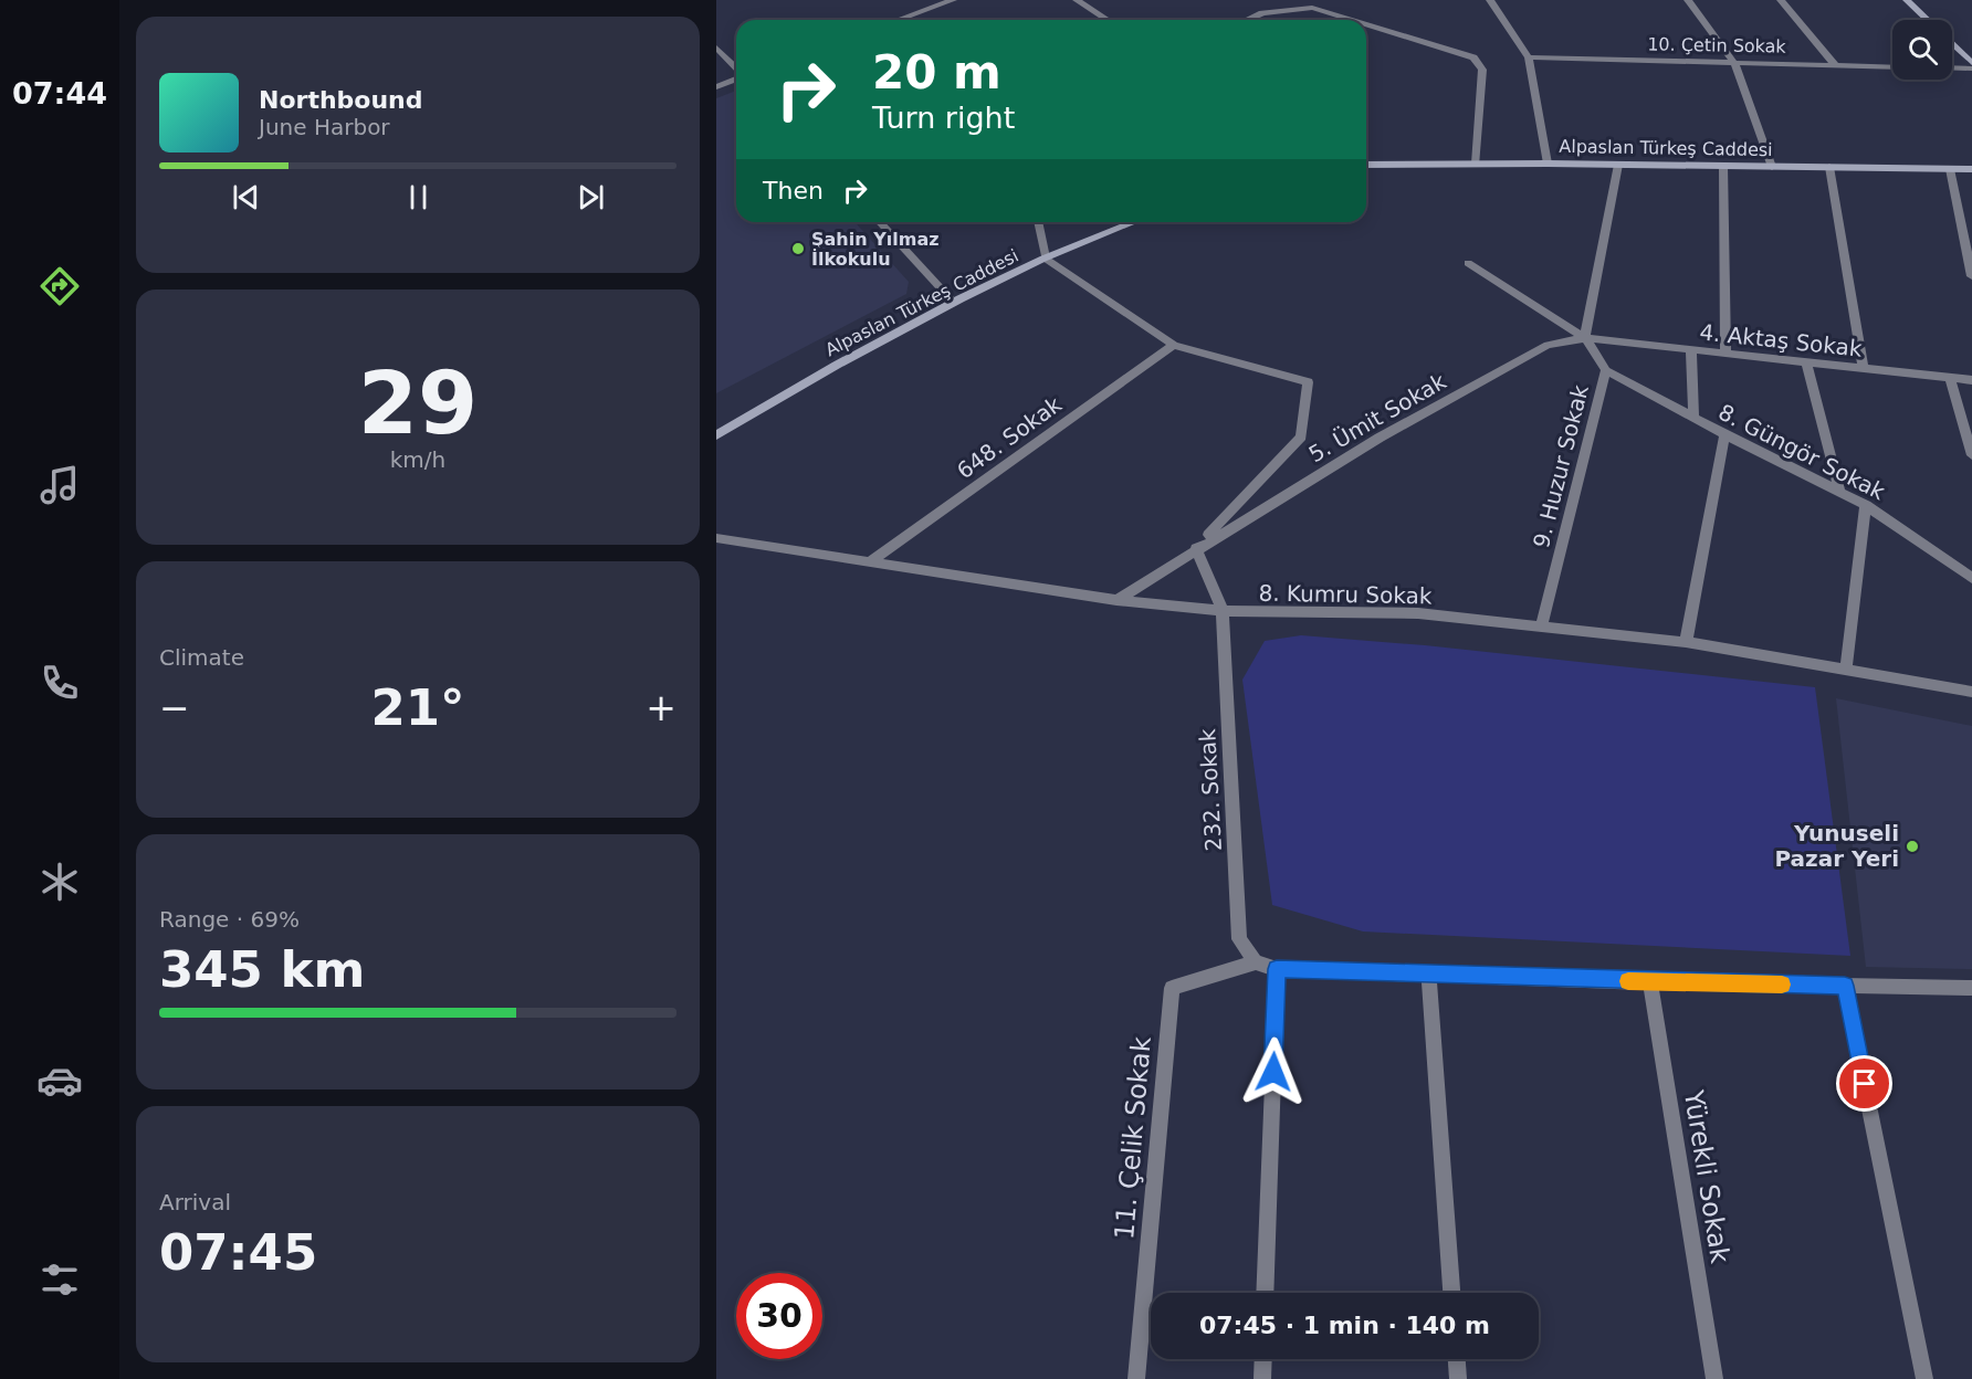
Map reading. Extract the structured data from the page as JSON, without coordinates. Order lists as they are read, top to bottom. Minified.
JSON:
{"streets":{"main road":["Alpaslan Türkeş Caddesi"],"street":["10. Çetin Sokak","4. Aktaş Sokak","5. Ümit Sokak","648. Sokak","8. Güngör Sokak","9. Huzur Sokak","8. Kumru Sokak","232. Sokak","11. Çelik Sokak","Yürekli Sokak"]},"crossings":[["4. Aktaş Sokak","5. Ümit Sokak"],["4. Aktaş Sokak","9. Huzur Sokak"],["5. Ümit Sokak","9. Huzur Sokak"],["648. Sokak","8. Kumru Sokak"],["8. Güngör Sokak","9. Huzur Sokak"],["9. Huzur Sokak","8. Kumru Sokak"],["8. Kumru Sokak","232. Sokak"],["232. Sokak","11. Çelik Sokak"]],"places":["Şahin Yılmaz İlkokulu","Yunuseli Pazar Yeri"],"page":{"tabs":"07:44","turn":["20 m","Turn right"],"song":["Northbound","June Harbor"],"then":"Then","tile":[["29","km/h"],"Climate",["Range · 69%","345 km"],["Arrival","07:45"]],"heat":["−","21°","+"],"limit":"30","trip":"07:45 · 1 min · 140 m"}}
